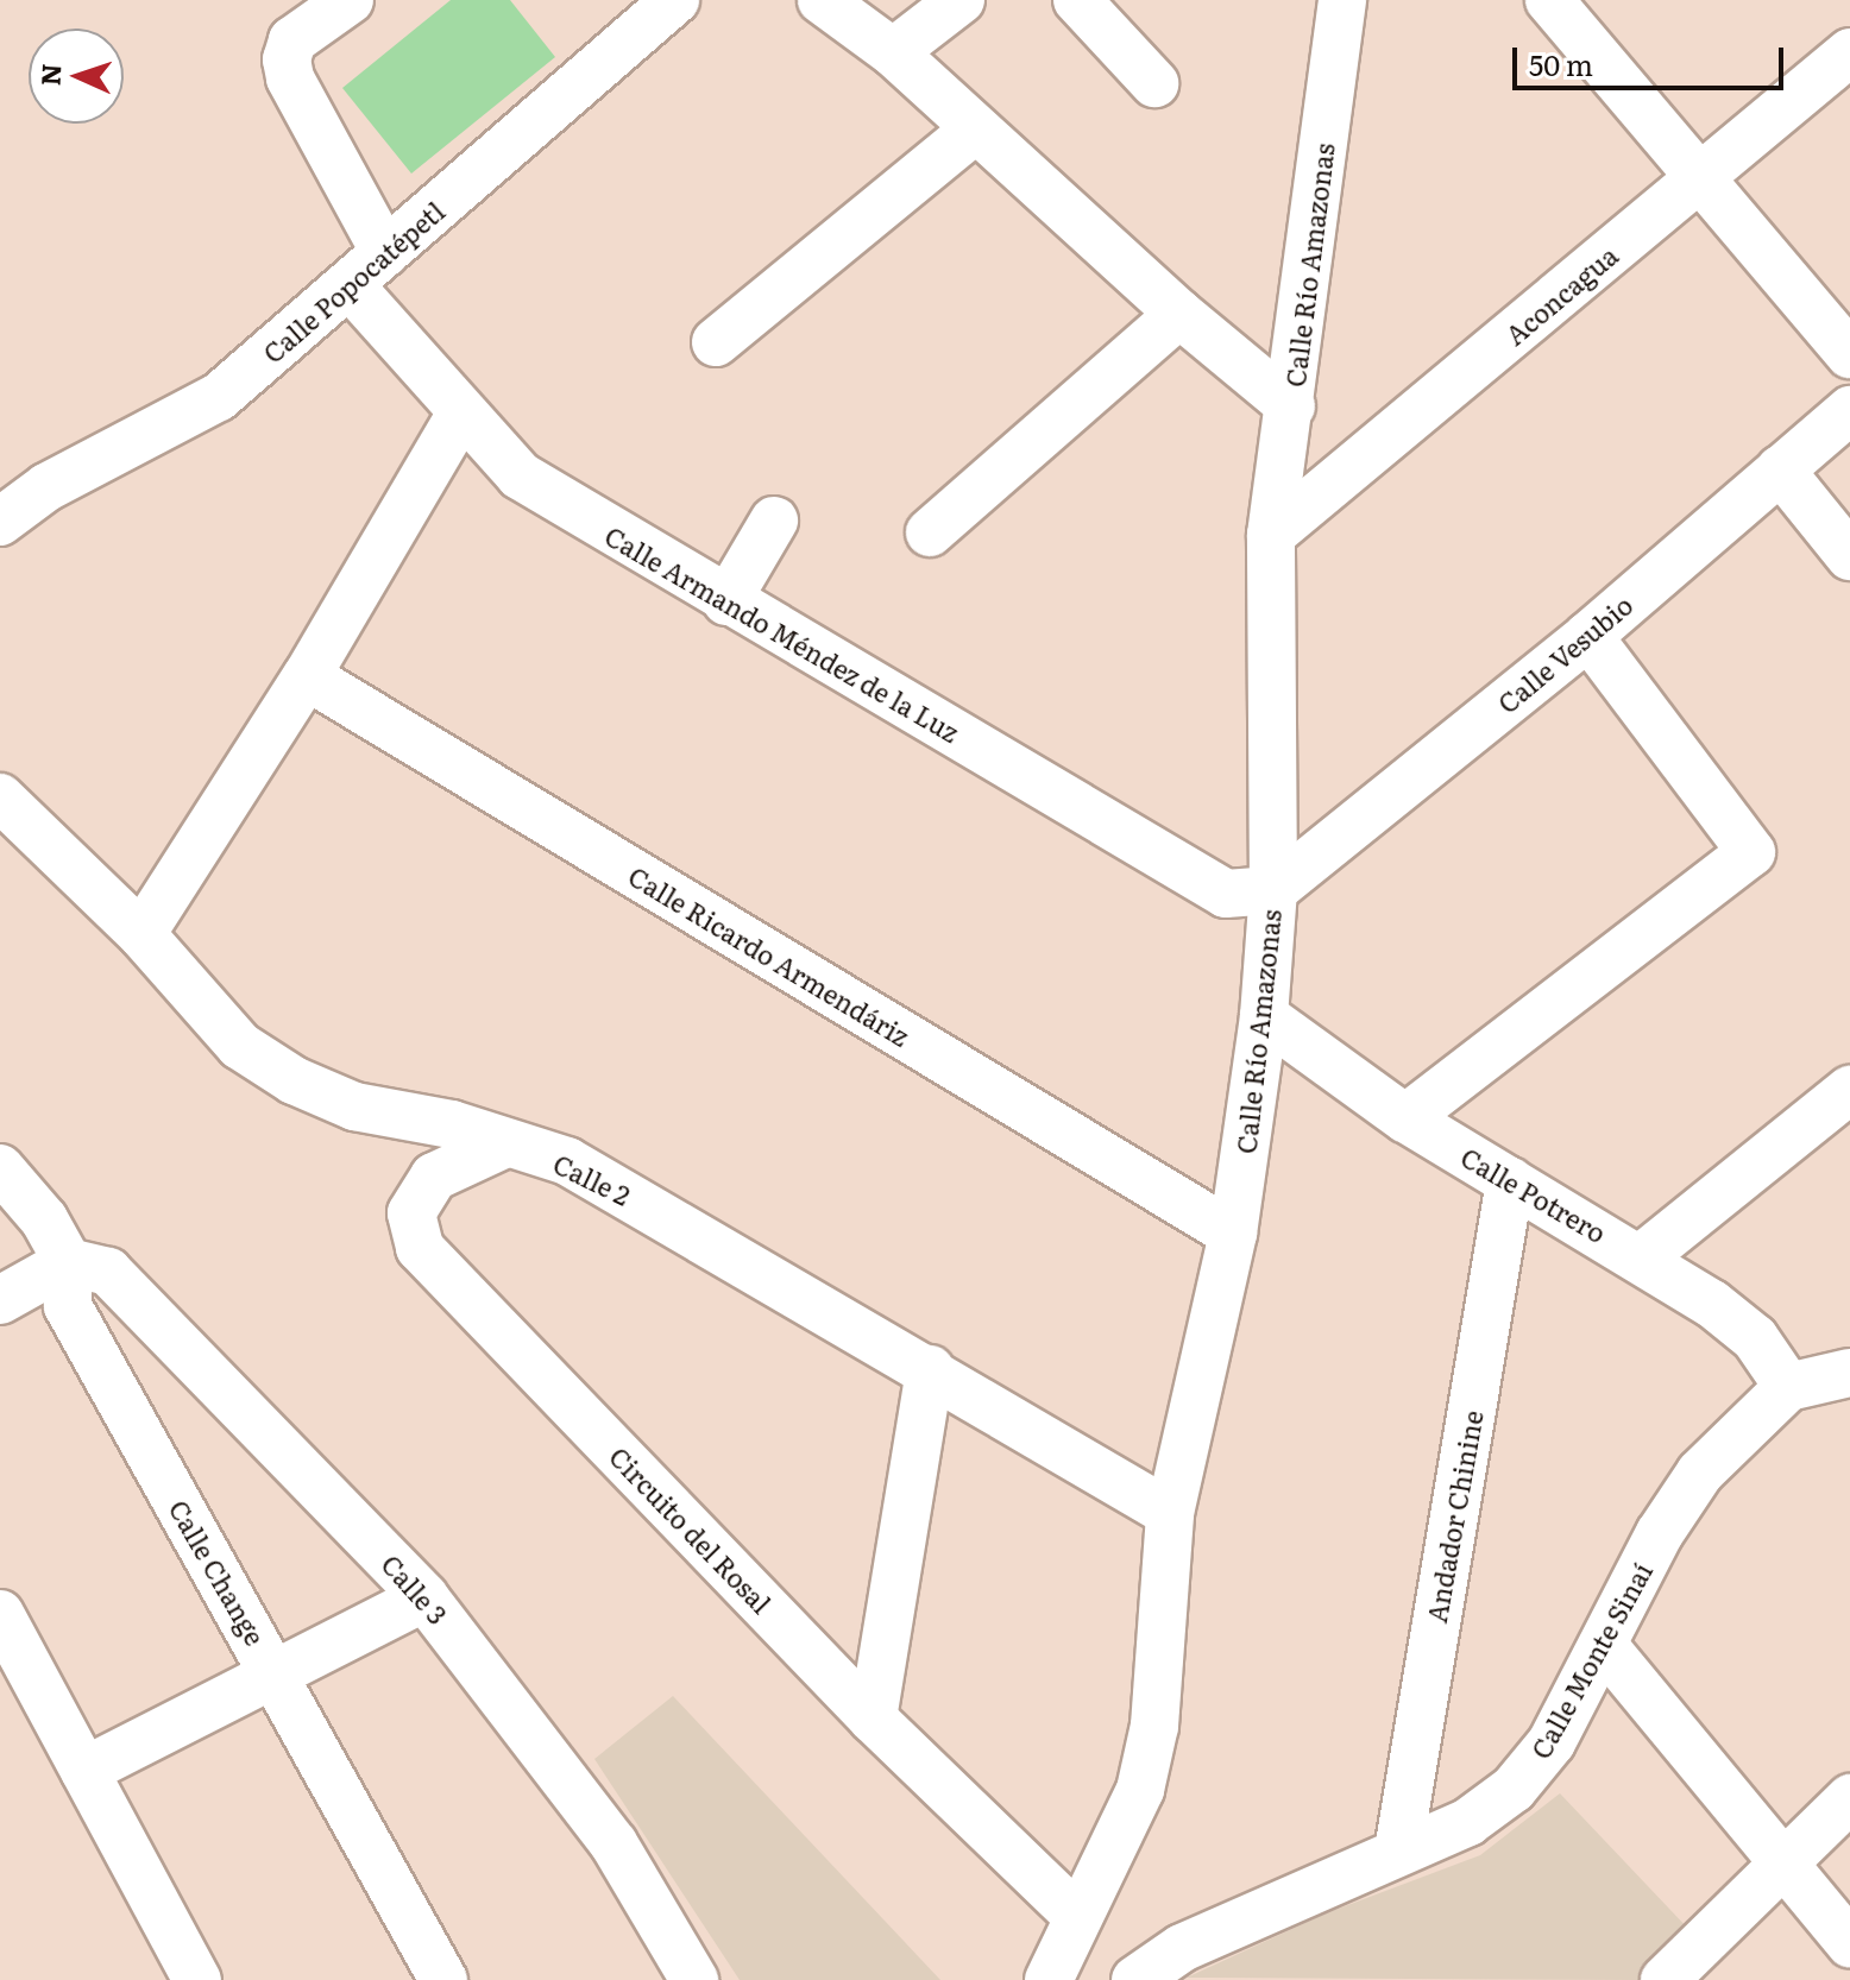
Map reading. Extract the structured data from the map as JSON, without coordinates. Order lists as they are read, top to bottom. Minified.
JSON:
{"streets":{"street":["Calle Río Amazonas","Calle Popocatépetl","Aconcagua","Calle Armando Méndez de la Luz","Calle Vesubio","Calle Ricardo Armendáriz","Calle 2","Calle Potrero","Andador Chinine","Circuito del Rosal","Calle Change","Calle 3","Calle Monte Sinaí"]},"crossings":[["Calle Río Amazonas","Aconcagua"],["Calle Río Amazonas","Calle Armando Méndez de la Luz"],["Calle Río Amazonas","Calle Vesubio"],["Calle Río Amazonas","Calle Ricardo Armendáriz"],["Calle Río Amazonas","Calle 2"],["Calle Río Amazonas","Calle Potrero"],["Calle Río Amazonas","Circuito del Rosal"],["Calle Popocatépetl","Calle Armando Méndez de la Luz"],["Calle Armando Méndez de la Luz","Calle Vesubio"],["Calle 2","Circuito del Rosal"],["Calle Potrero","Andador Chinine"],["Calle Potrero","Calle Monte Sinaí"],["Andador Chinine","Calle Monte Sinaí"],["Calle Change","Calle 3"]],"scale_bar":"50 m","north":"left"}
